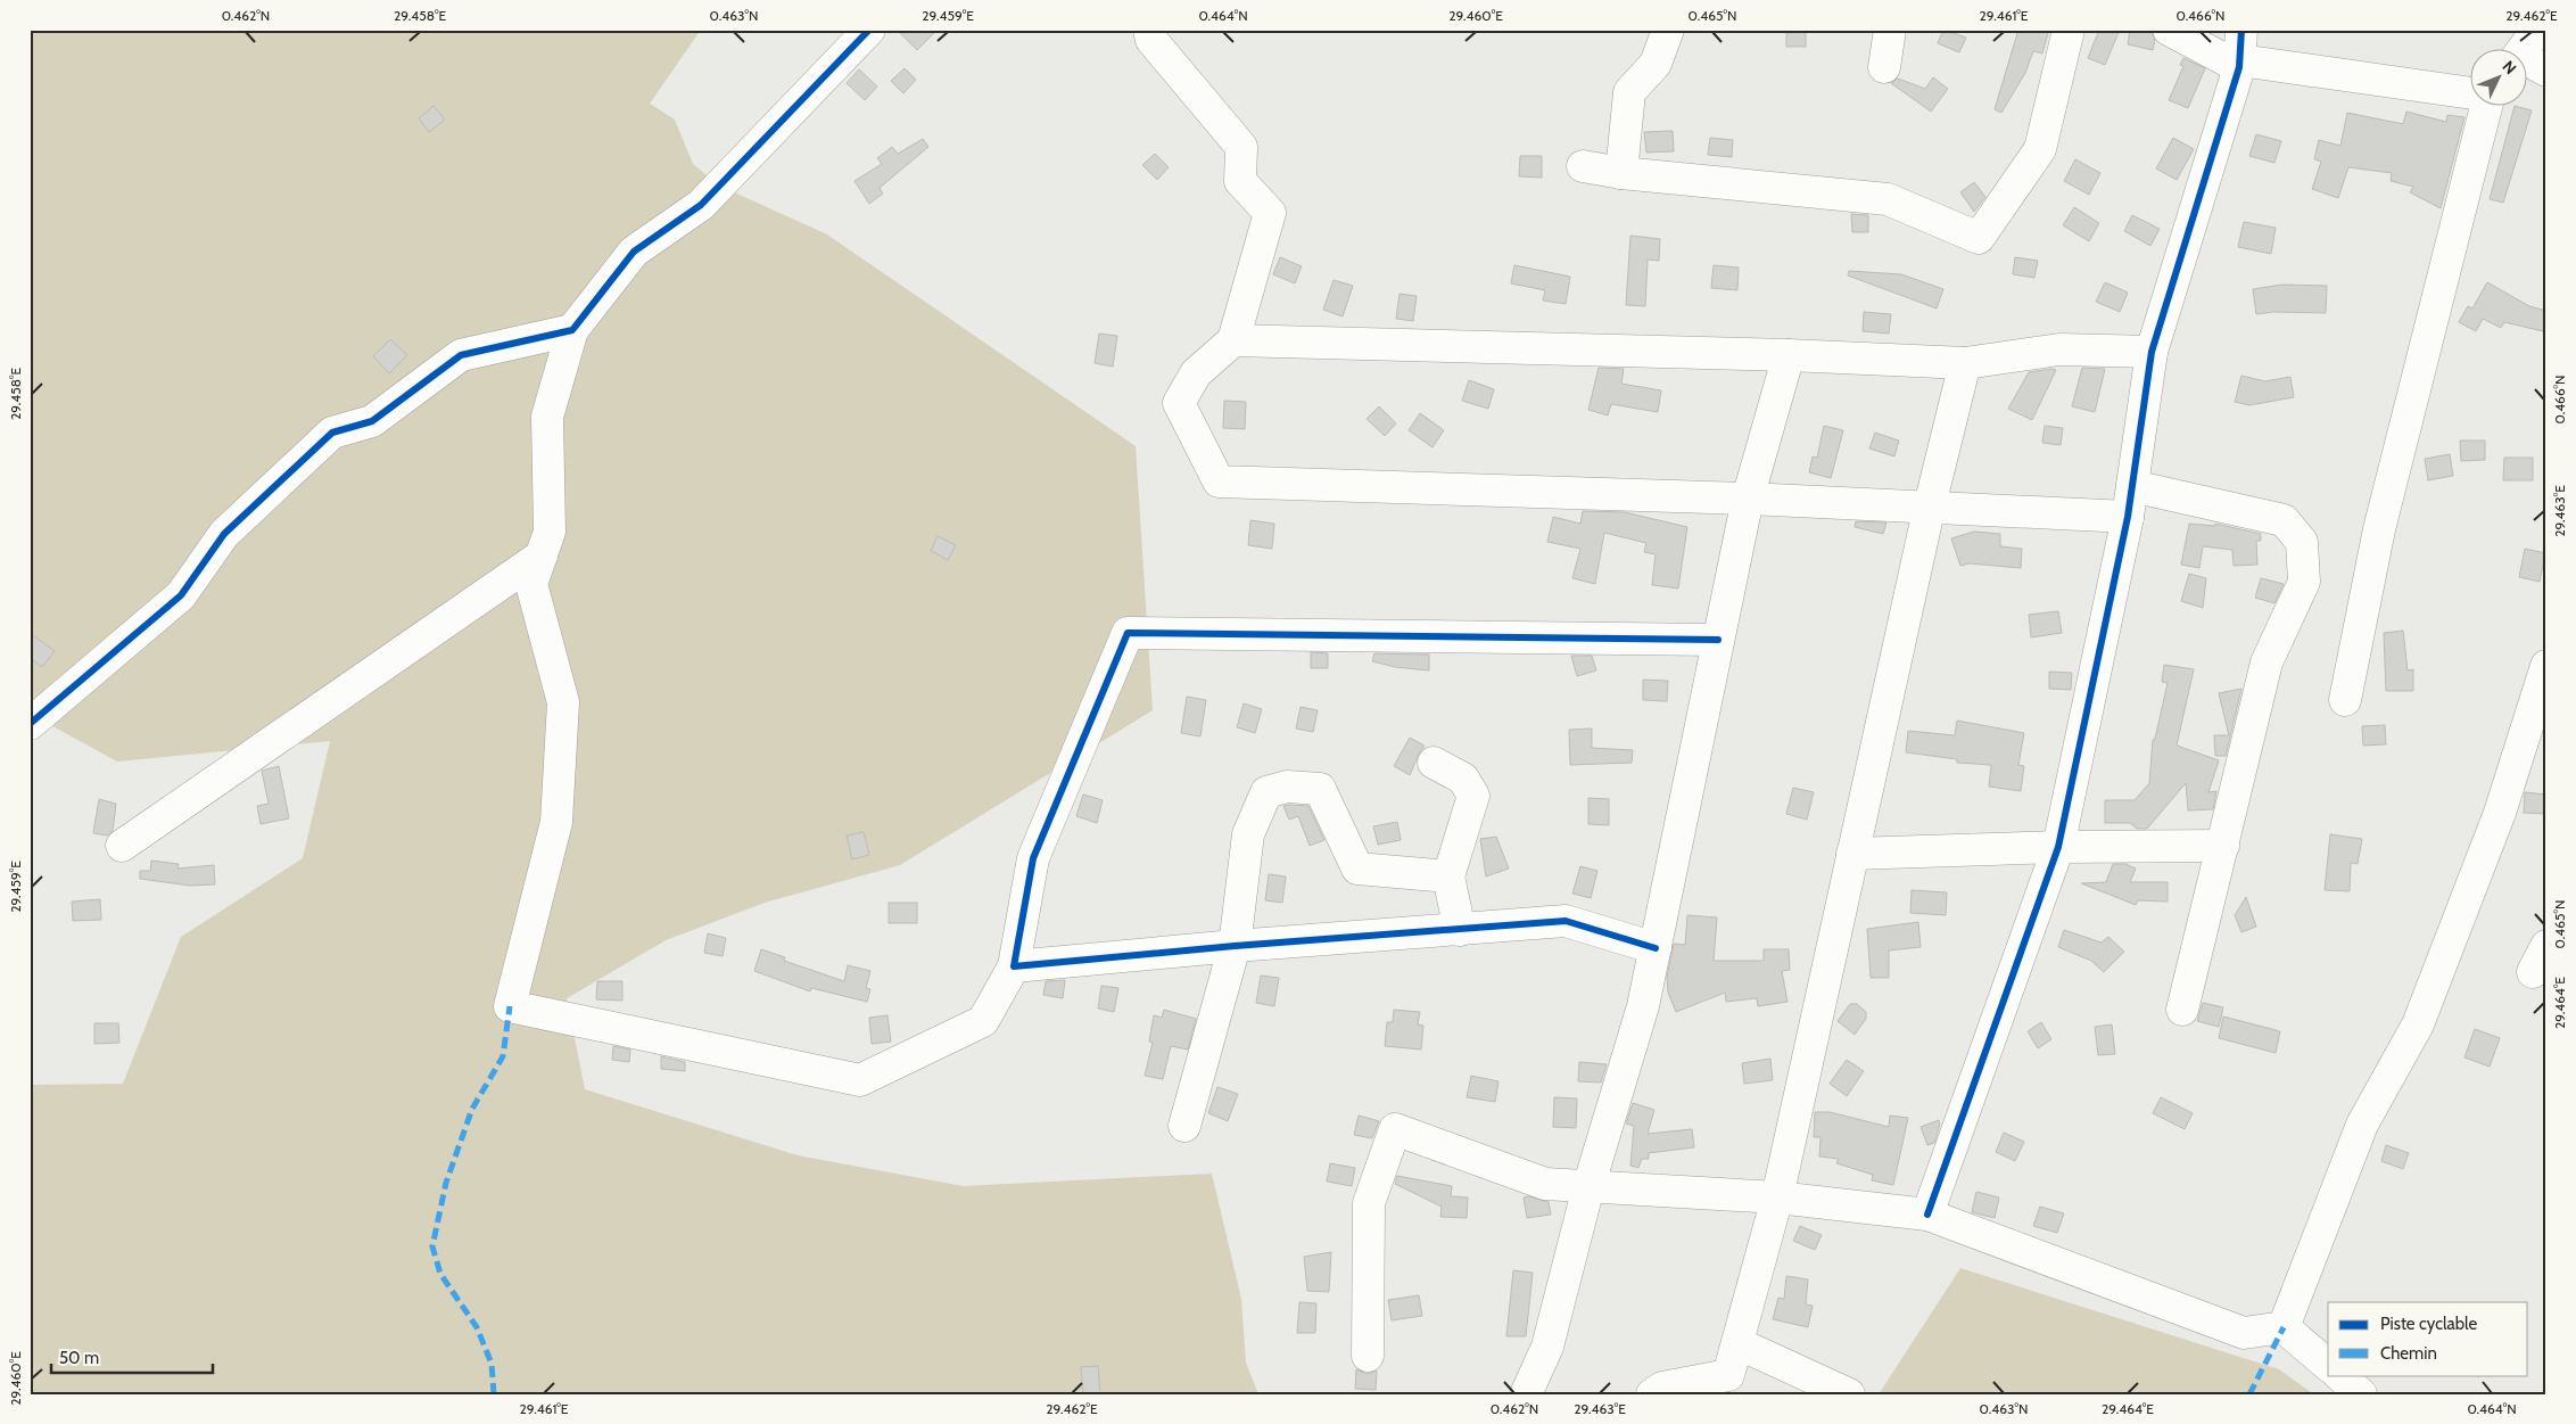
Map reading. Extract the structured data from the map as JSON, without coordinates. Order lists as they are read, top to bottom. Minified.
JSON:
{"legend":["Piste cyclable","Chemin"],"scale_bar":"50 m","north":"top right","coordinates":["0.462°N","29.458°E","0.463°N","29.459°E","0.464°N","29.460°E","0.465°N","29.461°E","0.466°N","29.462°E","29.463°E","29.464°E"]}
